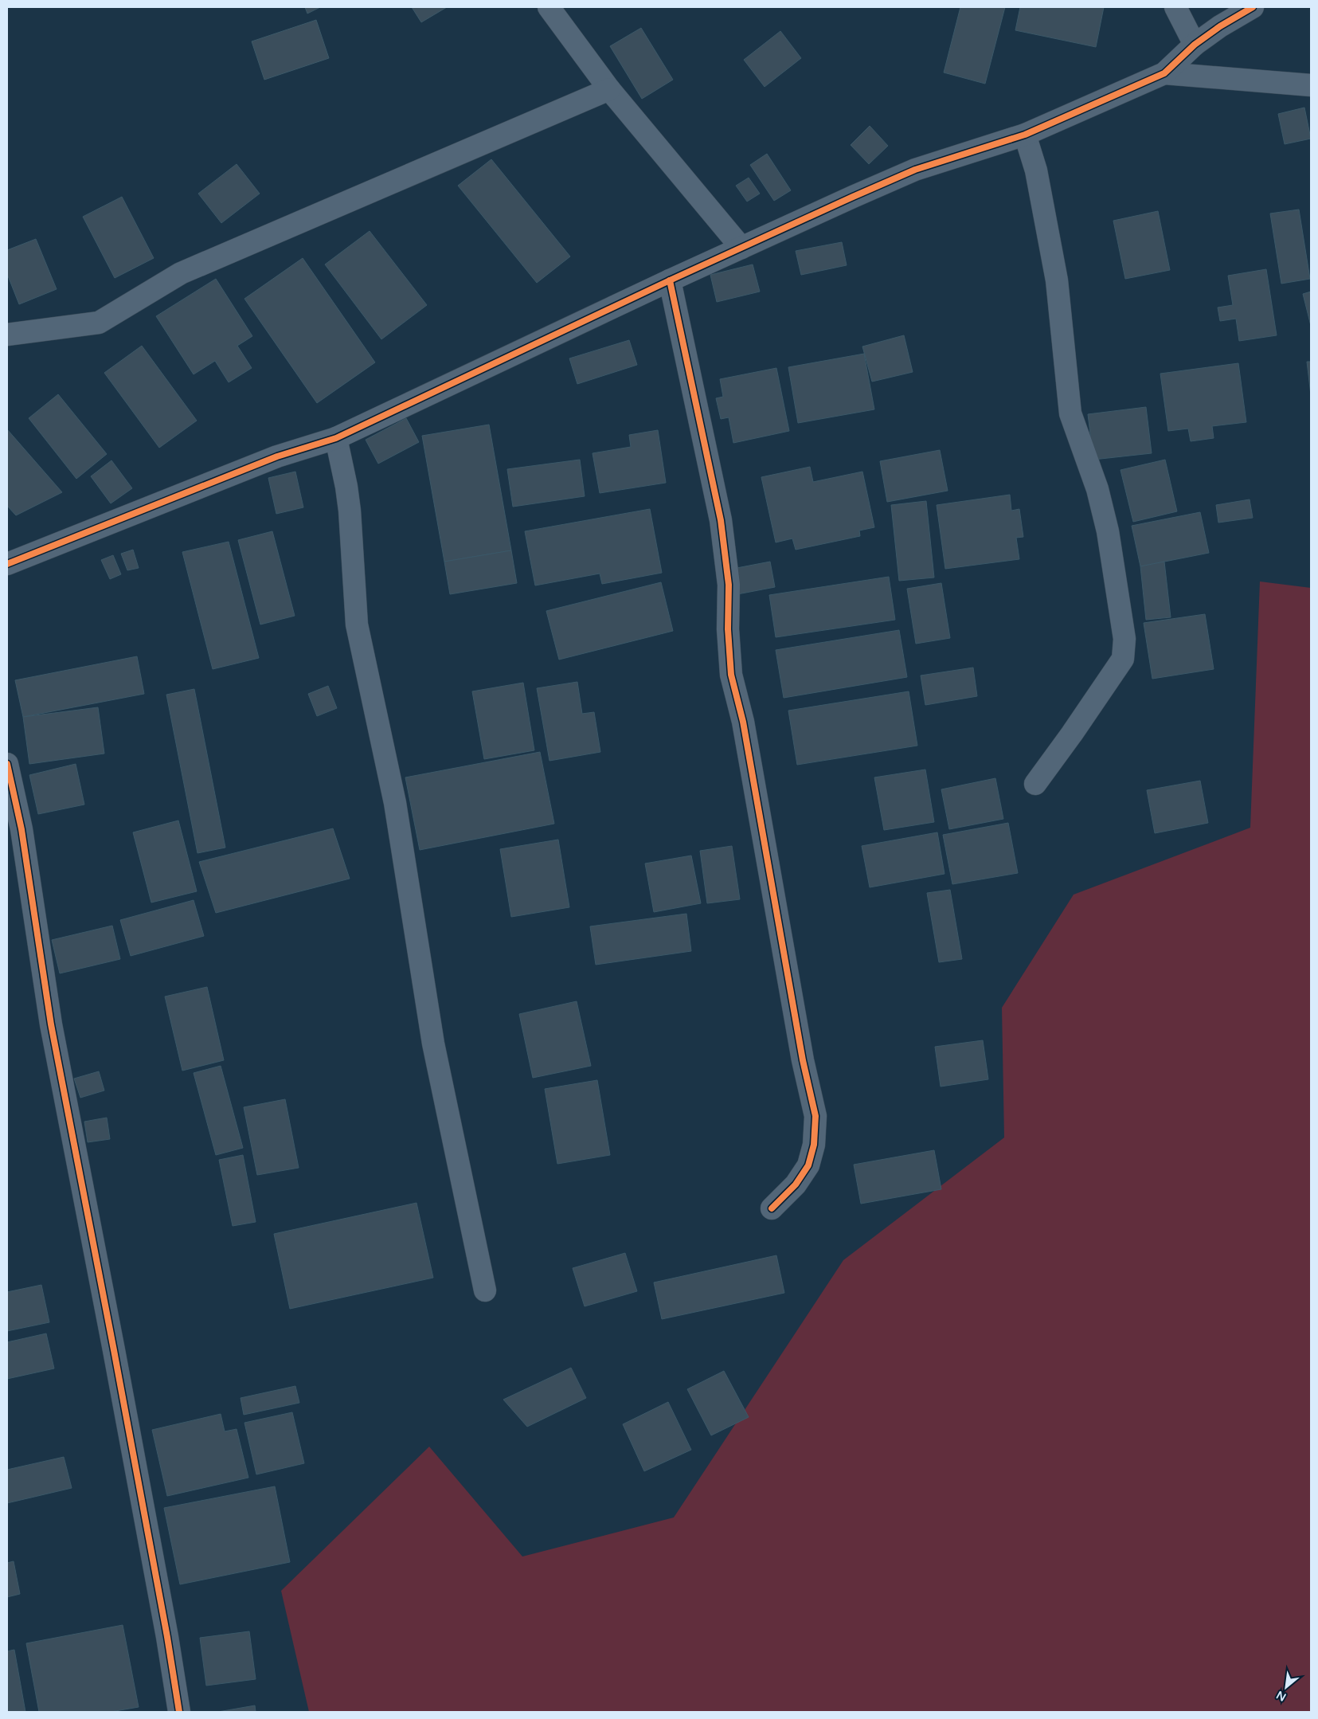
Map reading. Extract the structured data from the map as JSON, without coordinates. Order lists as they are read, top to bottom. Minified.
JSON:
{"north":"bottom left"}
